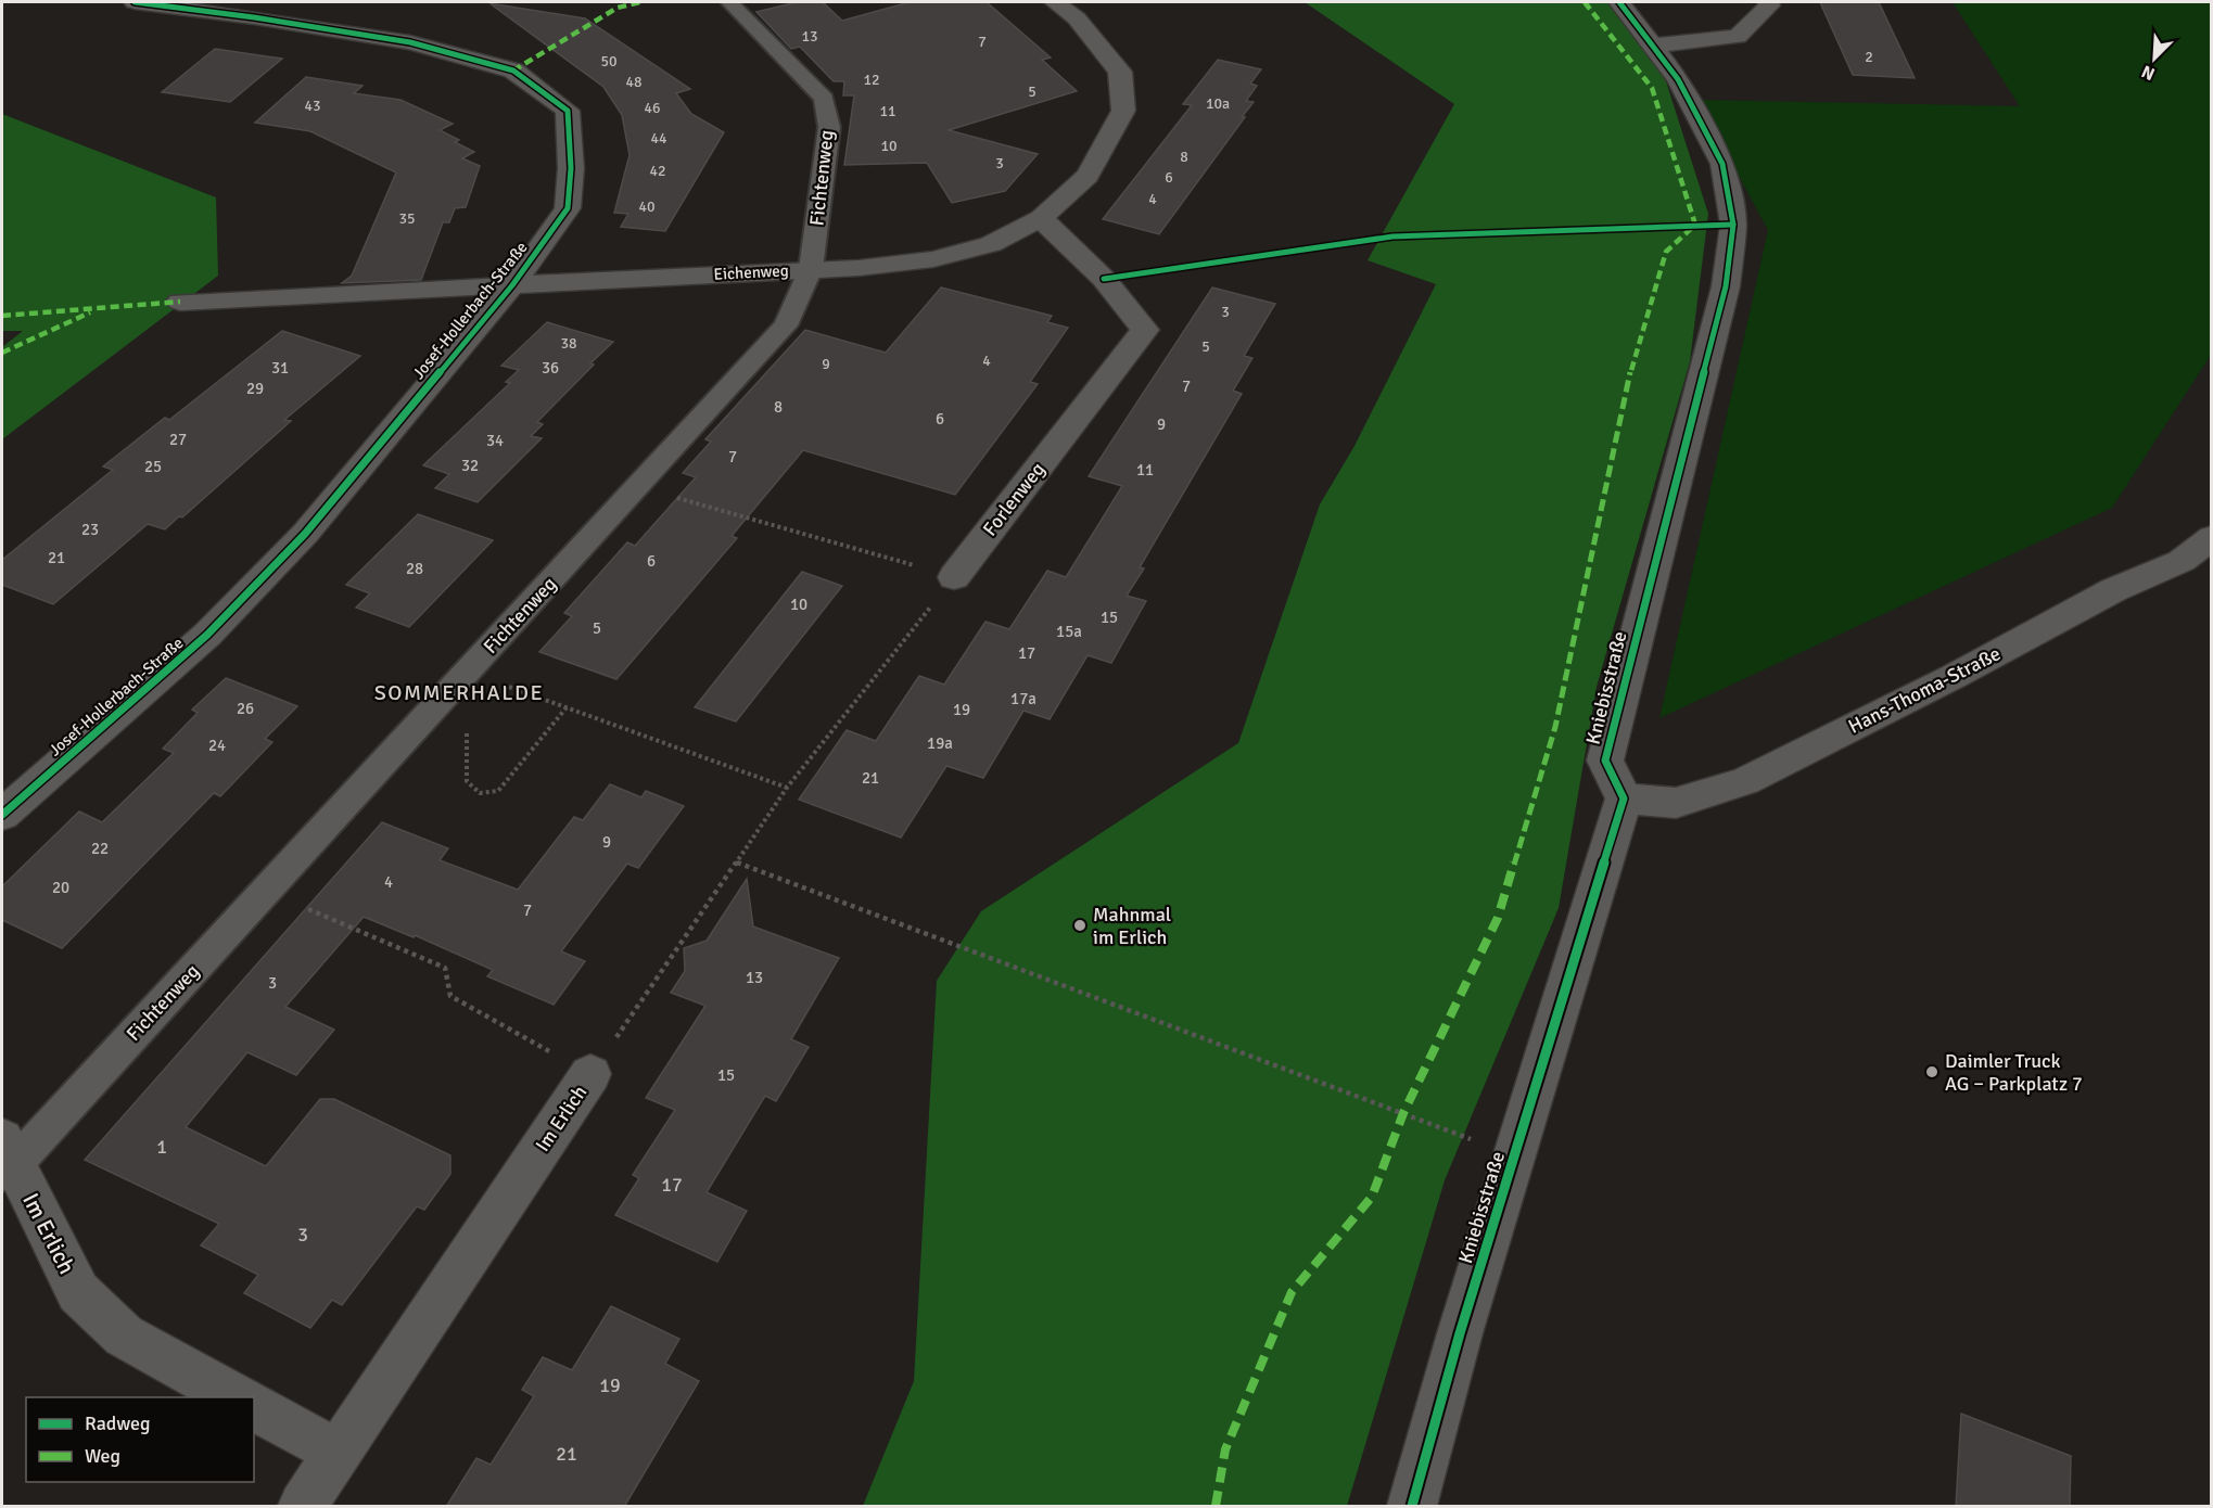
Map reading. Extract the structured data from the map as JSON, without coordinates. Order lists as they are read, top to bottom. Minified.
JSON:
{"streets":{"street":["Eichenweg","Josef-Hollerbach-Straße","Forlenweg","Kniebisstraße","Hans-Thoma-Straße","Im Erlich"],"lane":["Fichtenweg"]},"crossings":[["Fichtenweg","Eichenweg"],["Fichtenweg","Im Erlich"],["Eichenweg","Josef-Hollerbach-Straße"],["Eichenweg","Forlenweg"],["Kniebisstraße","Hans-Thoma-Straße"]],"districts":["SOMMERHALDE"],"places":["Mahnmal im Erlich","Daimler Truck AG − Parkplatz 7"],"house_numbers":["13","7","2","50","12","48","5","10a","43","46","11","44","10","8","3","42","6","4","40","35","3","38","5","4","9","31","36","7","29","8","6","9","27","34","7","32","25","11","23","21","6","28","10","15","5","15a","17","17a","26","19","19a","24","21","9","22","4","20","7","13","3","15","1","17","3","19","21"],"legend":["Radweg","Weg"],"north":"bottom left"}
